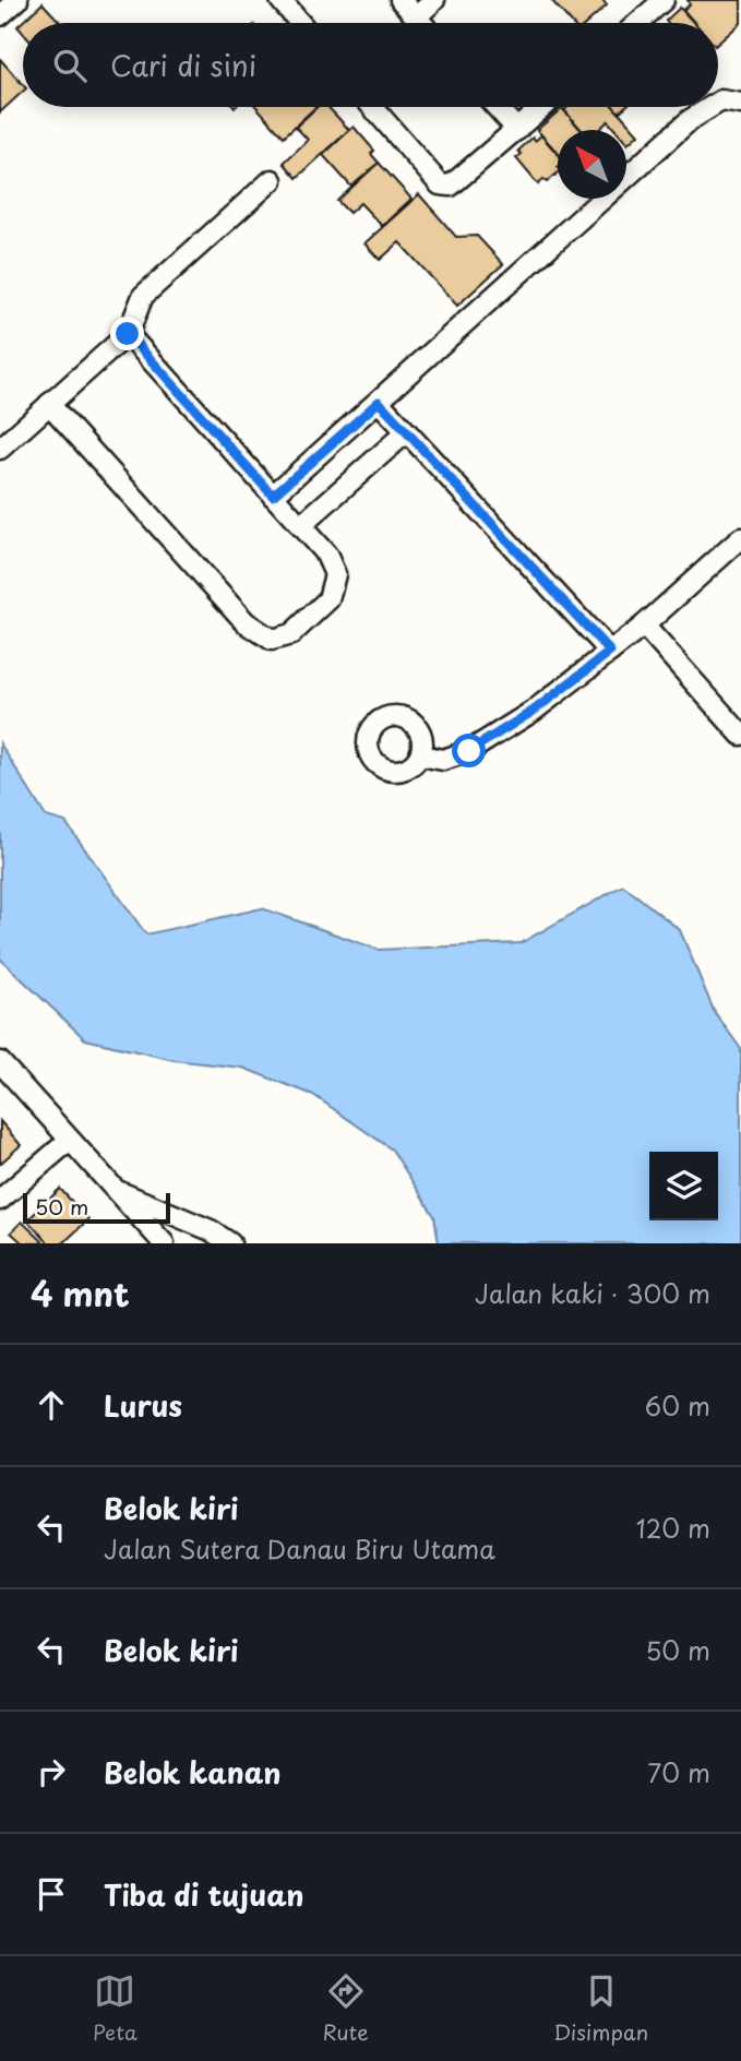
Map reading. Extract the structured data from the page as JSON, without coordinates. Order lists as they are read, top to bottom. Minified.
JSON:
{"scale_bar":"50 m","north":"top left","page":{"search":"Cari di sini","scale":"50 m","heading":["4 mnt","Jalan kaki · 300 m"],"list":[["Lurus","60 m"],["Belok kiri","Jalan Sutera Danau Biru Utama","120 m"],["Belok kiri","50 m"],["Belok kanan","70 m"],"Tiba di tujuan"],"nav":["Peta","Rute","Disimpan"]}}
